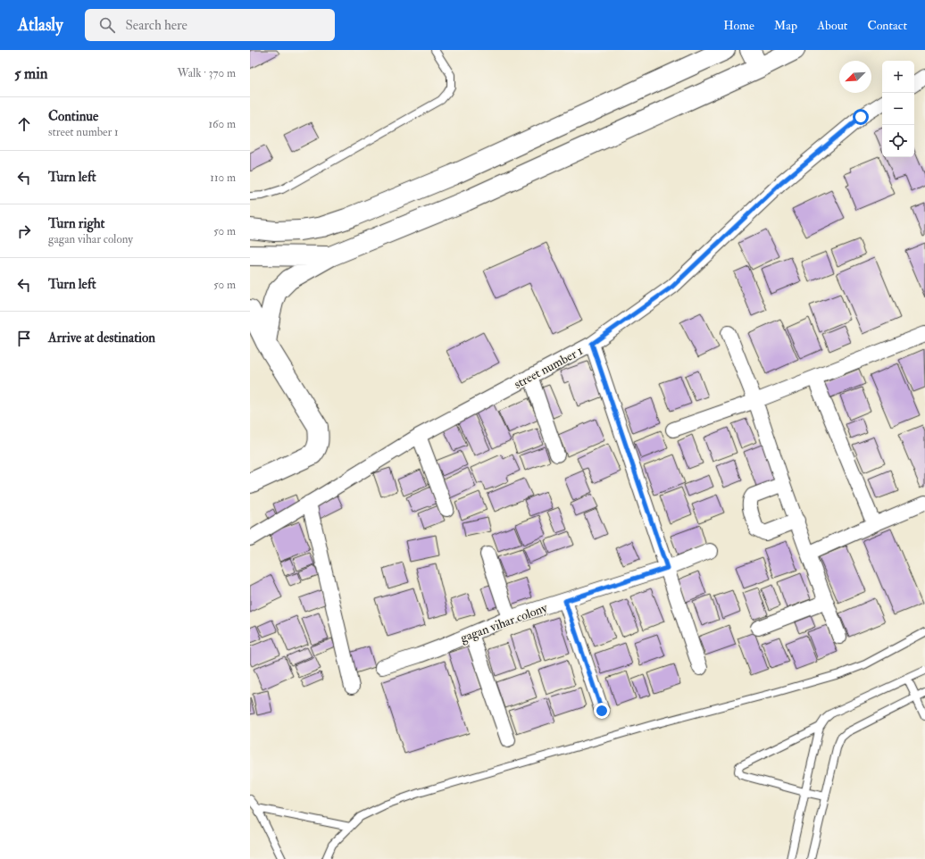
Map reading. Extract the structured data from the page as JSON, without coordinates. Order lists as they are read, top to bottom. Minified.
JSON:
{"streets":{"street":["street number 1","gagan vihar colony"]},"north":"bottom left","page":{"header":"Atlasly","search":"Search here","nav":["Home","Map","About","Contact"],"heading":["5 min","Walk · 370 m"],"map_buttons":["+","−"],"list":[["Continue","street number 1","160 m"],["Turn left","110 m"],["Turn right","gagan vihar colony","50 m"],["Turn left","50 m"],"Arrive at destination"]}}
